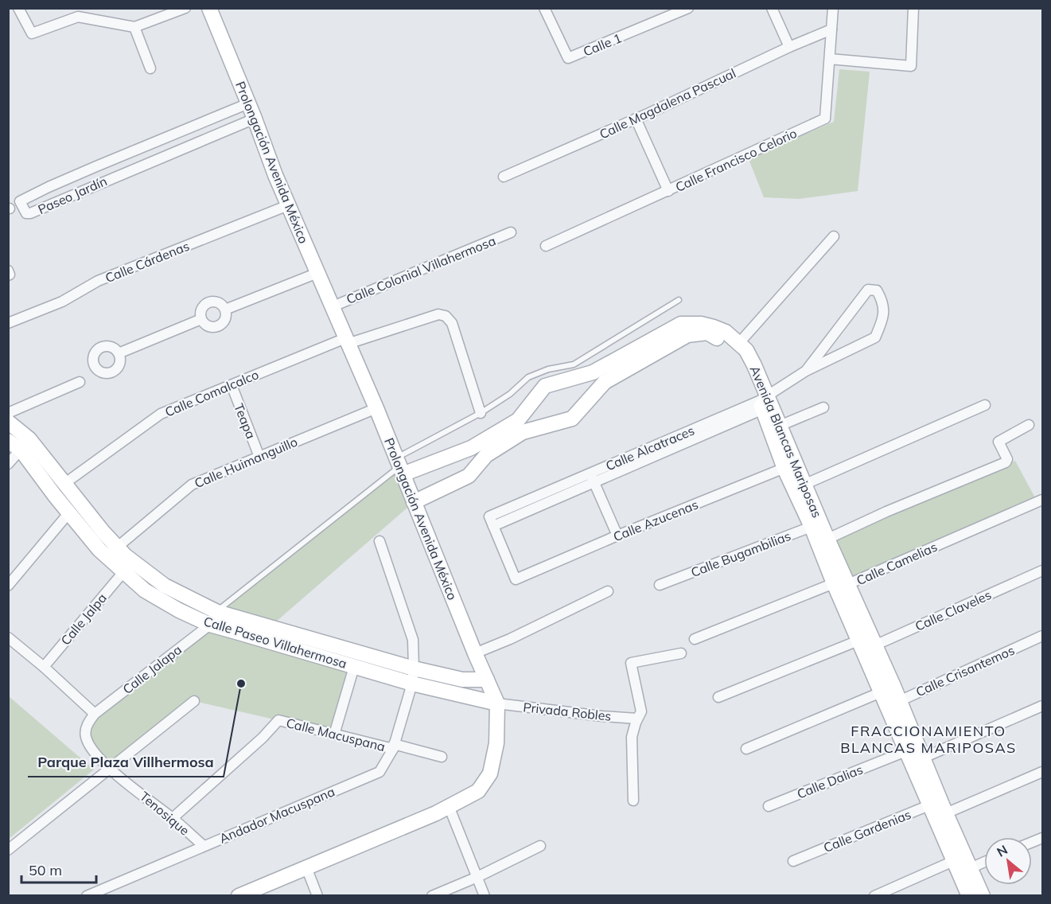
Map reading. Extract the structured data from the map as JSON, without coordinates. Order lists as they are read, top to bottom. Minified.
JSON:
{"streets":{"street":["Calle 1","Calle Magdalena Pascual","Calle Francisco Celorio","Prolongación Avenida México","Paseo Jardín","Calle Cárdenas","Calle Colonial Villahermosa","Calle Comalcalco","Teapa","Avenida Blancas Mariposas","Calle Alcatraces","Calle Huimanguillo","Calle Azucenas","Calle Bugambilias","Calle Camelias","Calle Claveles","Calle Jalpa","Calle Paseo Villahermosa","Calle Jalapa","Calle Crisantemos","Privada Robles","Calle Macuspana","Calle Dalias","Tenosique","Andador Macuspana","Calle Gardenias"]},"crossings":[["Calle Magdalena Pascual","Calle Francisco Celorio"],["Prolongación Avenida México","Paseo Jardín"],["Prolongación Avenida México","Calle Cárdenas"],["Prolongación Avenida México","Calle Colonial Villahermosa"],["Prolongación Avenida México","Calle Comalcalco"],["Prolongación Avenida México","Avenida Blancas Mariposas"],["Prolongación Avenida México","Calle Huimanguillo"],["Prolongación Avenida México","Calle Paseo Villahermosa"],["Prolongación Avenida México","Privada Robles"],["Calle Comalcalco","Teapa"],["Calle Comalcalco","Calle Paseo Villahermosa"],["Teapa","Calle Huimanguillo"],["Avenida Blancas Mariposas","Calle Alcatraces"],["Avenida Blancas Mariposas","Calle Azucenas"],["Avenida Blancas Mariposas","Calle Bugambilias"],["Avenida Blancas Mariposas","Calle Camelias"],["Avenida Blancas Mariposas","Calle Claveles"],["Avenida Blancas Mariposas","Calle Crisantemos"],["Avenida Blancas Mariposas","Calle Dalias"],["Avenida Blancas Mariposas","Calle Gardenias"],["Calle Alcatraces","Calle Azucenas"],["Calle Huimanguillo","Calle Paseo Villahermosa"],["Calle Jalpa","Calle Paseo Villahermosa"],["Calle Paseo Villahermosa","Calle Jalapa"],["Calle Paseo Villahermosa","Privada Robles"],["Calle Paseo Villahermosa","Andador Macuspana"],["Calle Jalapa","Tenosique"],["Calle Macuspana","Tenosique"],["Calle Macuspana","Andador Macuspana"],["Tenosique","Andador Macuspana"]],"districts":["FRACCIONAMIENTO BLANCAS MARIPOSAS"],"places":["Parque Plaza Villhermosa"],"scale_bar":"50 m","north":"top left"}
